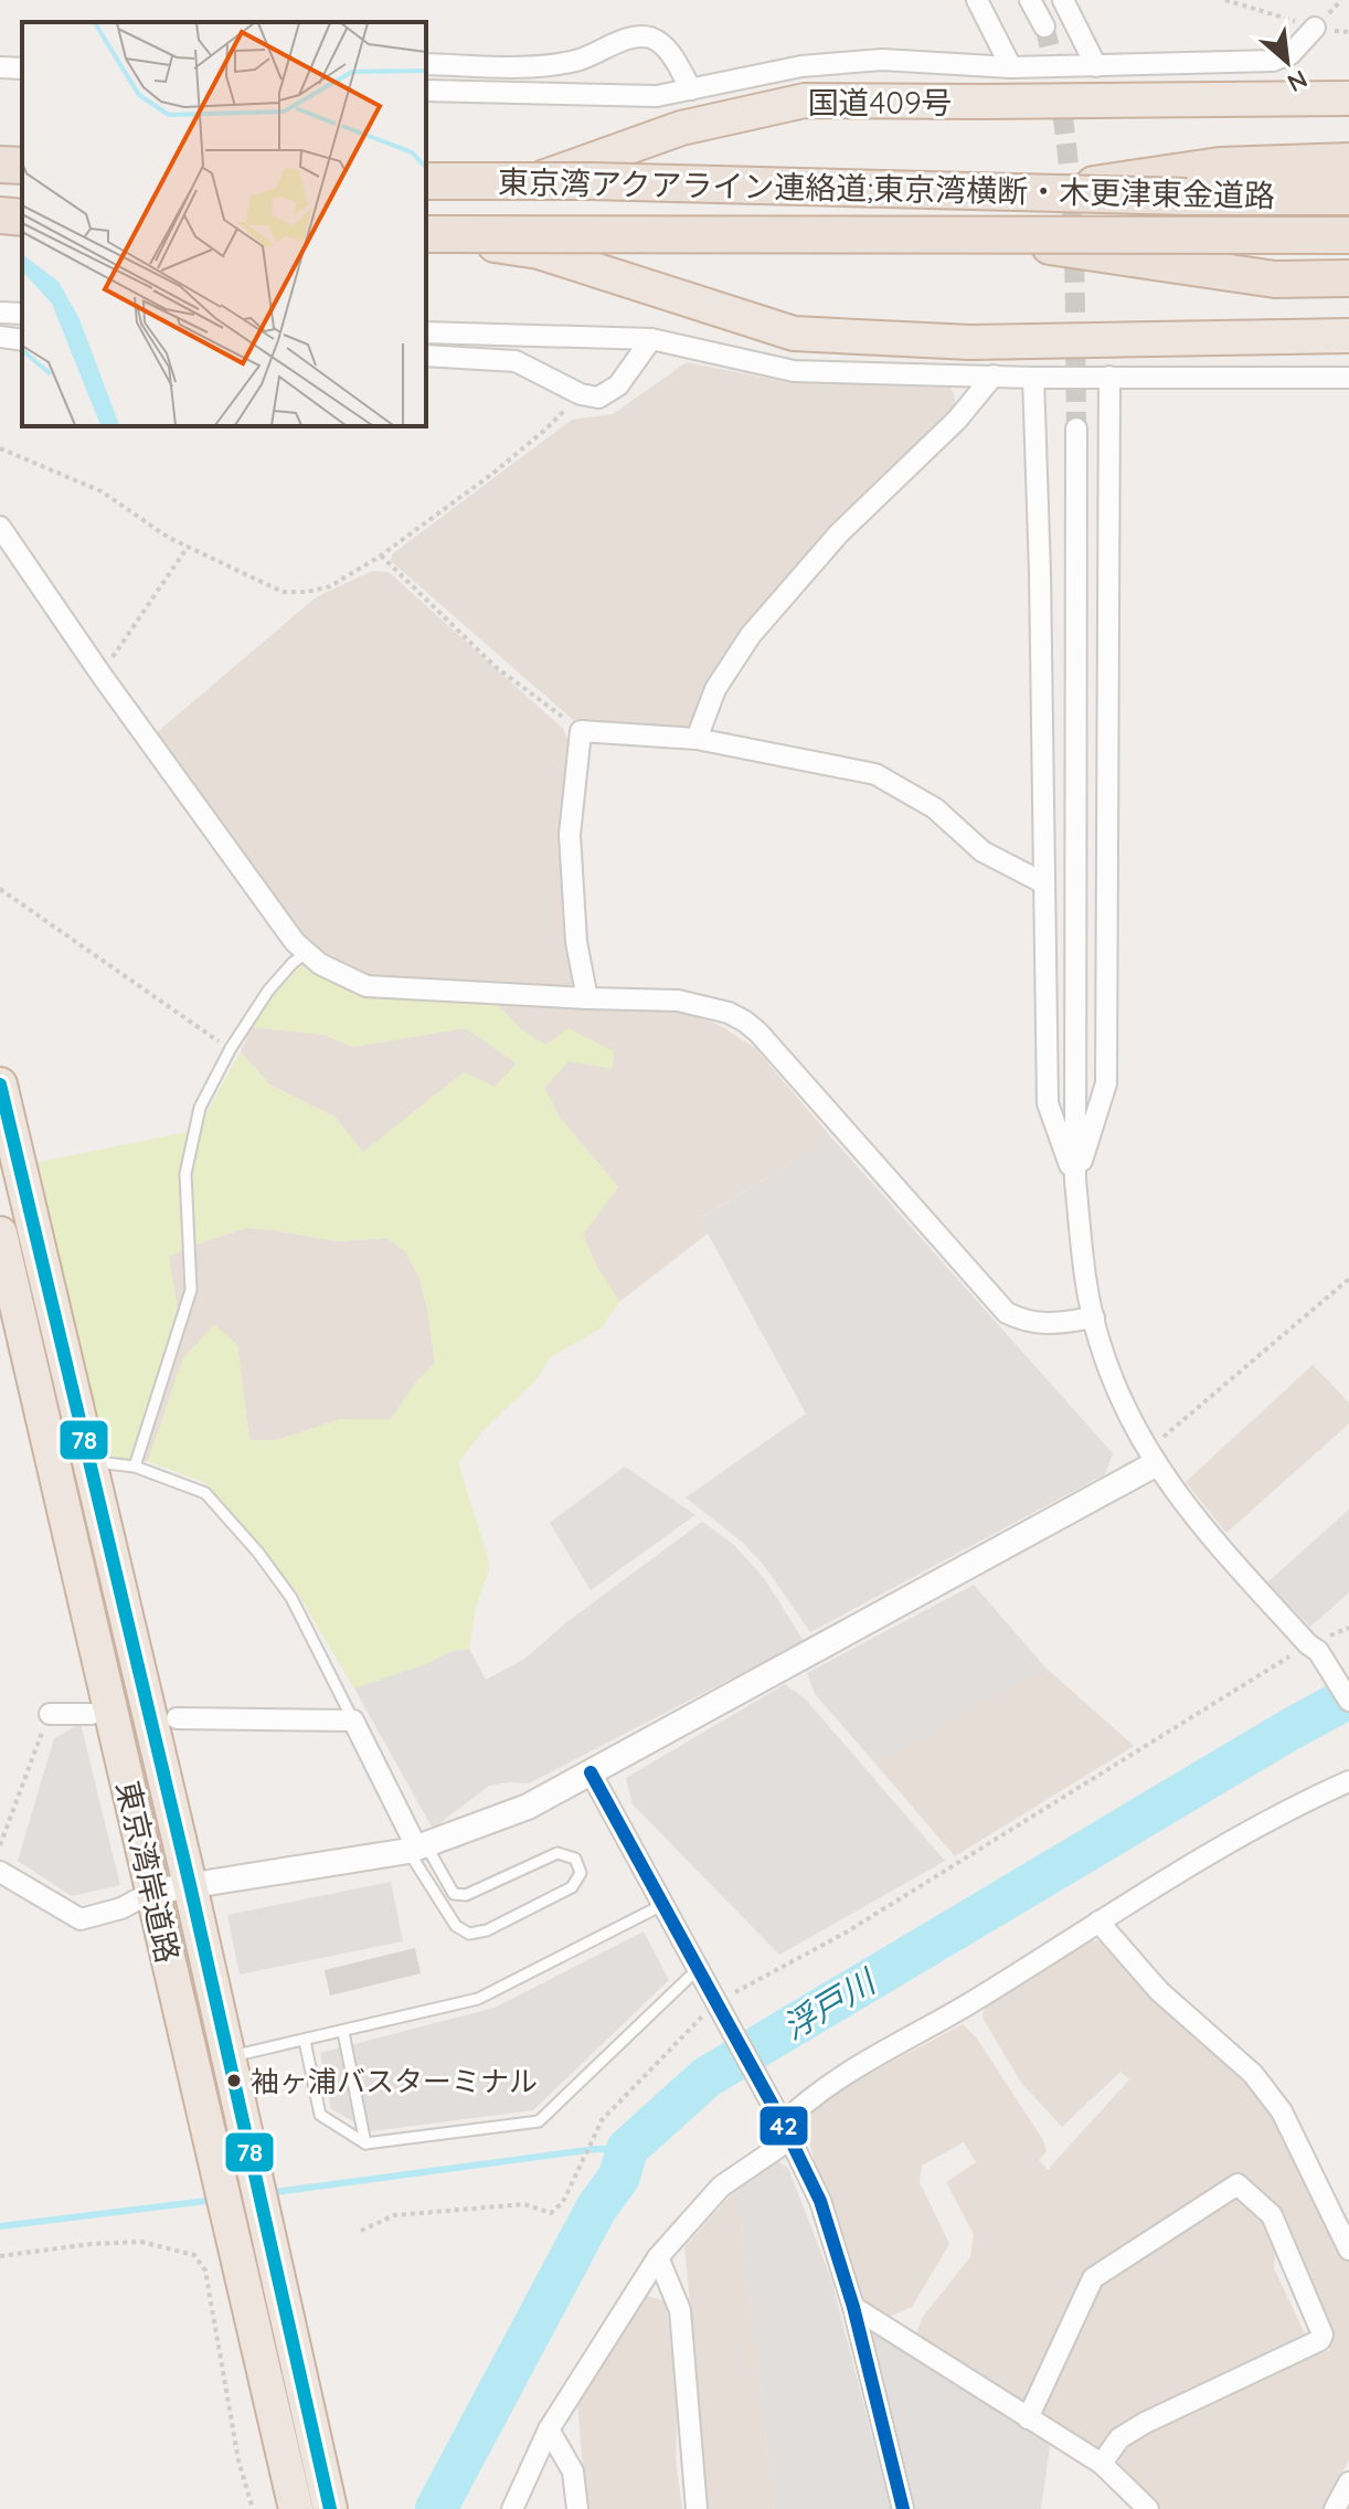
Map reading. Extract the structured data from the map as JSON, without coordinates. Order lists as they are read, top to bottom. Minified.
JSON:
{"streets":{"highway":["国道409号","東京湾アクアライン連絡道;東京湾横断・木更津東金道路","東京湾岸道路"]},"water":["浮戸川"],"places":["袖ヶ浦バスターミナル"],"lines":["transit line 78","transit line 42"],"north":"bottom right"}
